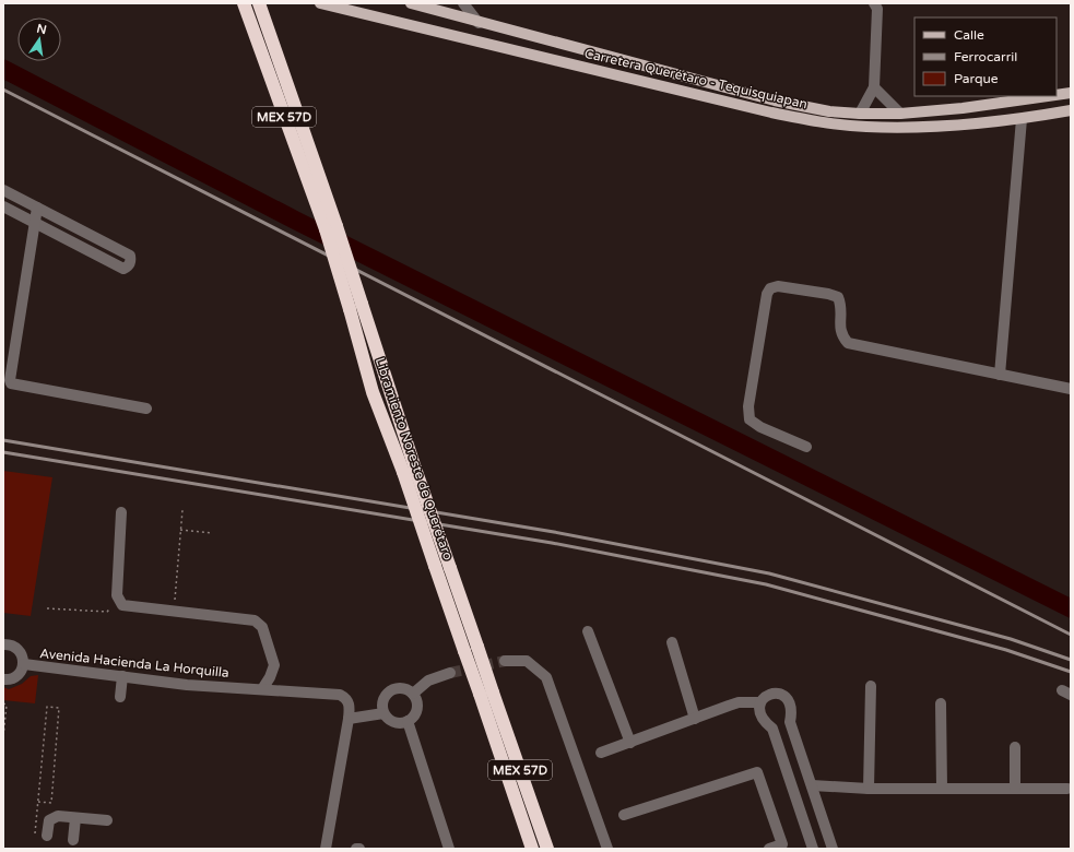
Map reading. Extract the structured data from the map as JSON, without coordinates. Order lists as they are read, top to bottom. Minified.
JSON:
{"streets":{"highway":["MEX 57D","Libramiento Noreste de Querétaro"],"main road":["Carretera Querétaro - Tequisquiapan"],"street":["Avenida Hacienda La Horquilla"]},"legend":["Calle","Ferrocarril","Parque"],"north":"top"}
